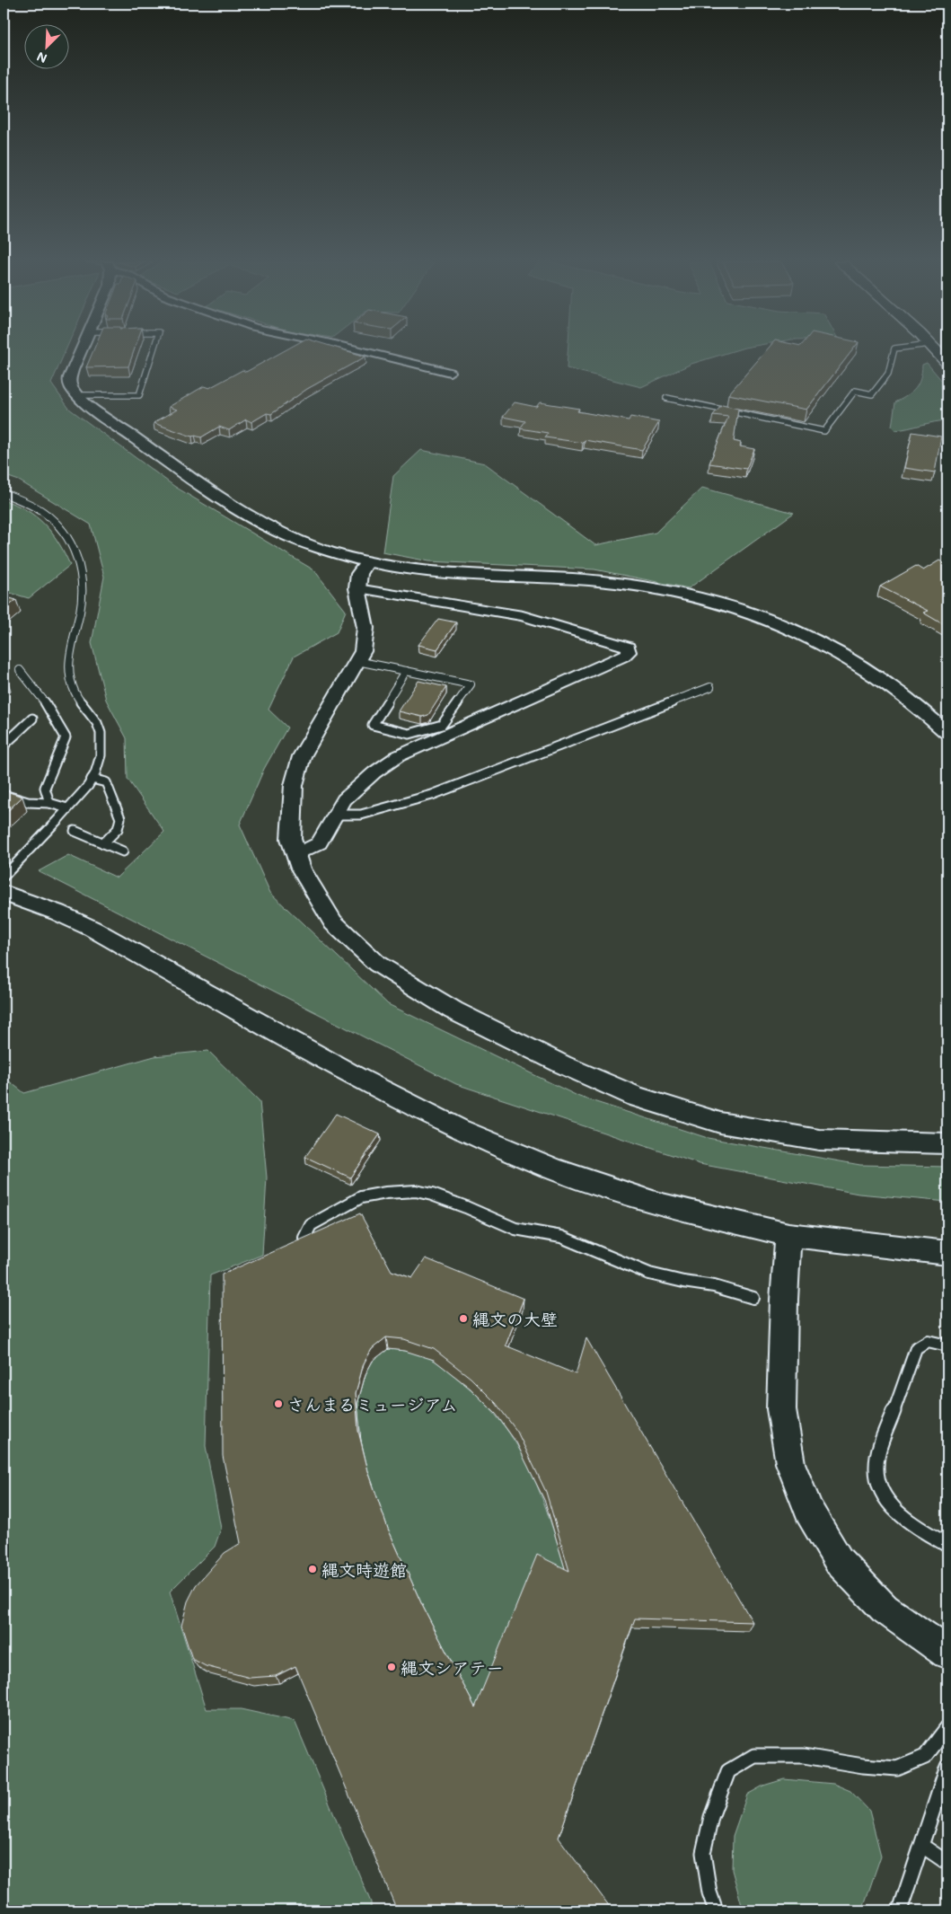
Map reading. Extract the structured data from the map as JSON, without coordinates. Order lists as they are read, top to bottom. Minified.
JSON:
{"places":["縄文の大壁","さんまるミュージアム","縄文時遊館","縄文シアテー"],"north":"bottom left"}
